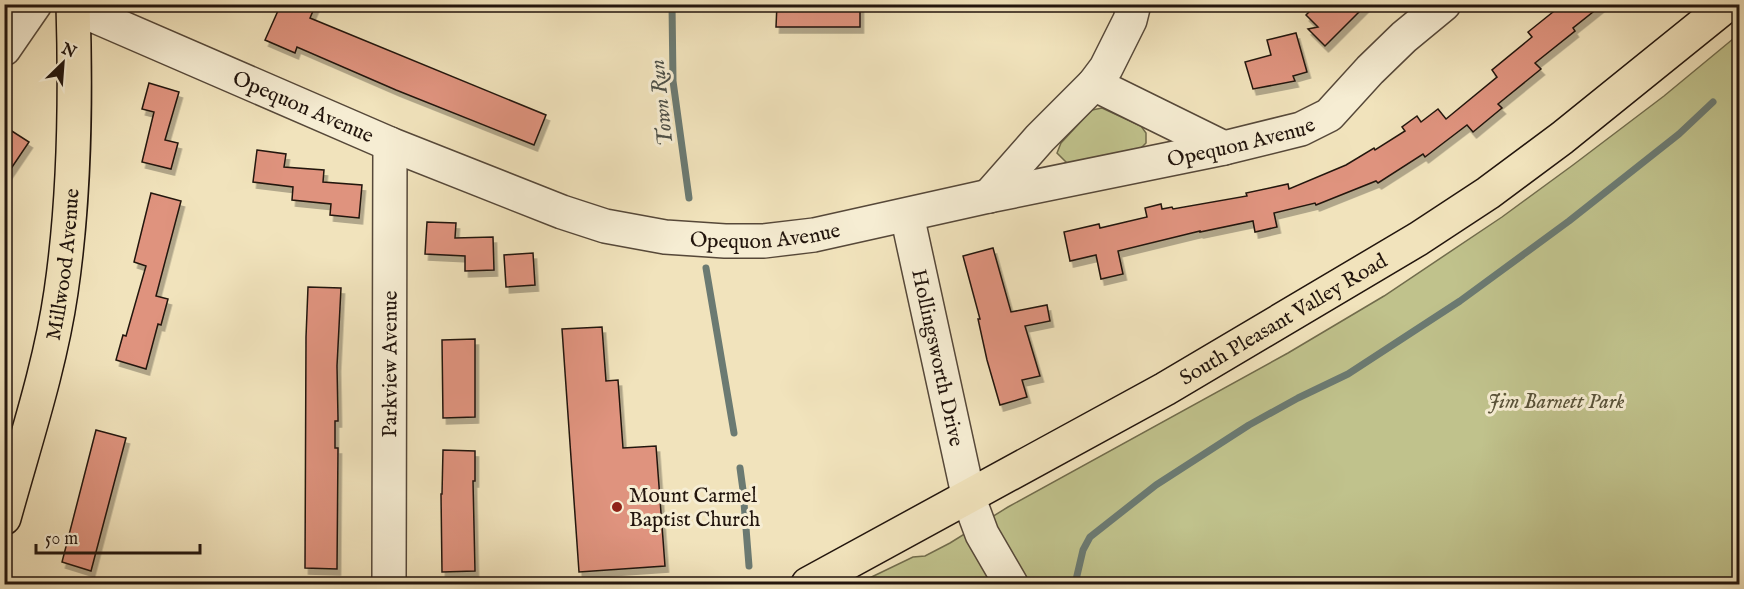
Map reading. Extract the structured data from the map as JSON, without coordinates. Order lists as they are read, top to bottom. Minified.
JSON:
{"streets":{"main road":["Millwood Avenue","South Pleasant Valley Road"],"street":["Opequon Avenue","Hollingsworth Drive","Parkview Avenue"]},"crossings":[["Opequon Avenue","Millwood Avenue"],["Opequon Avenue","Hollingsworth Drive"],["Opequon Avenue","Parkview Avenue"],["South Pleasant Valley Road","Hollingsworth Drive"]],"water":["Town Run"],"parks":["Jim Barnett Park"],"places":["Mount Carmel Baptist Church"],"scale_bar":"50 m","north":"top right"}
